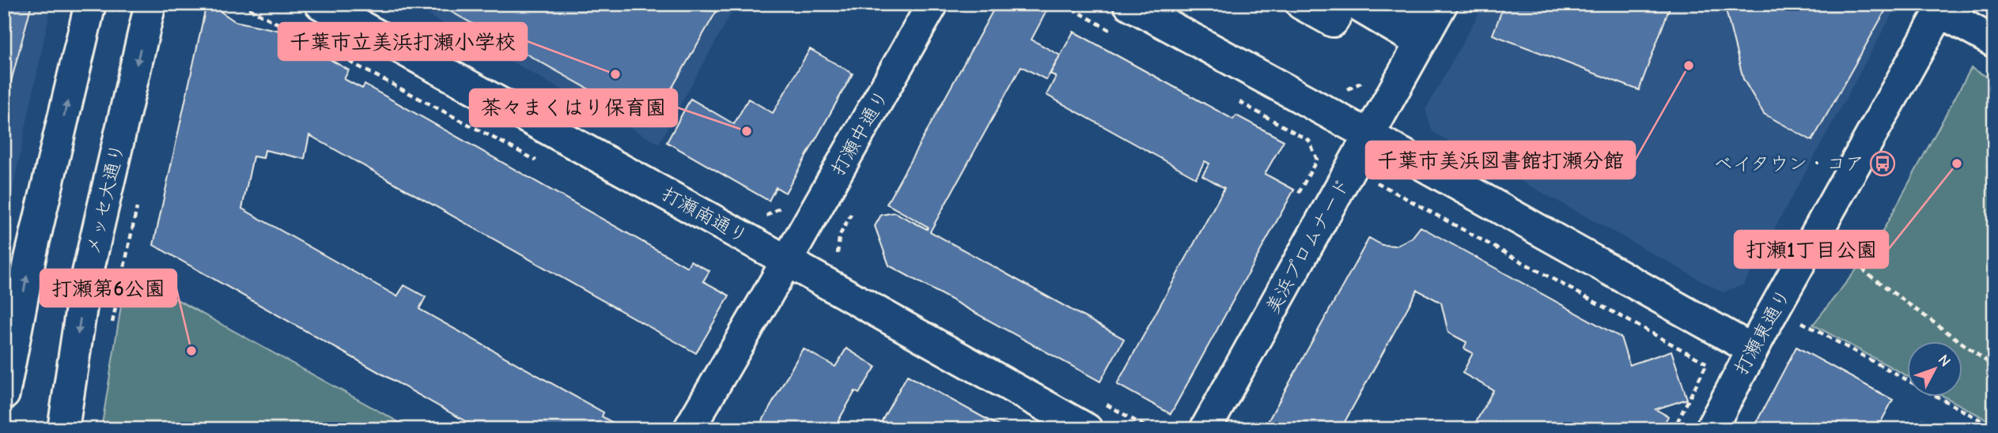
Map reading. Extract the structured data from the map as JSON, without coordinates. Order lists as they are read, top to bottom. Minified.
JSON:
{"streets":{"street":["打瀬中通り","メッセ大通り","打瀬南通り","美浜プロムナード","打瀬東通り"]},"crossings":[["打瀬中通り","打瀬南通り"]],"places":{"other":["千葉市美浜図書館打瀬分館","千葉市立美浜打瀬小学校","茶々まくはり保育園","打瀬1丁目公園","打瀬第6公園"],"bus stop":["ベイタウン・コア"]},"north":"top right"}
